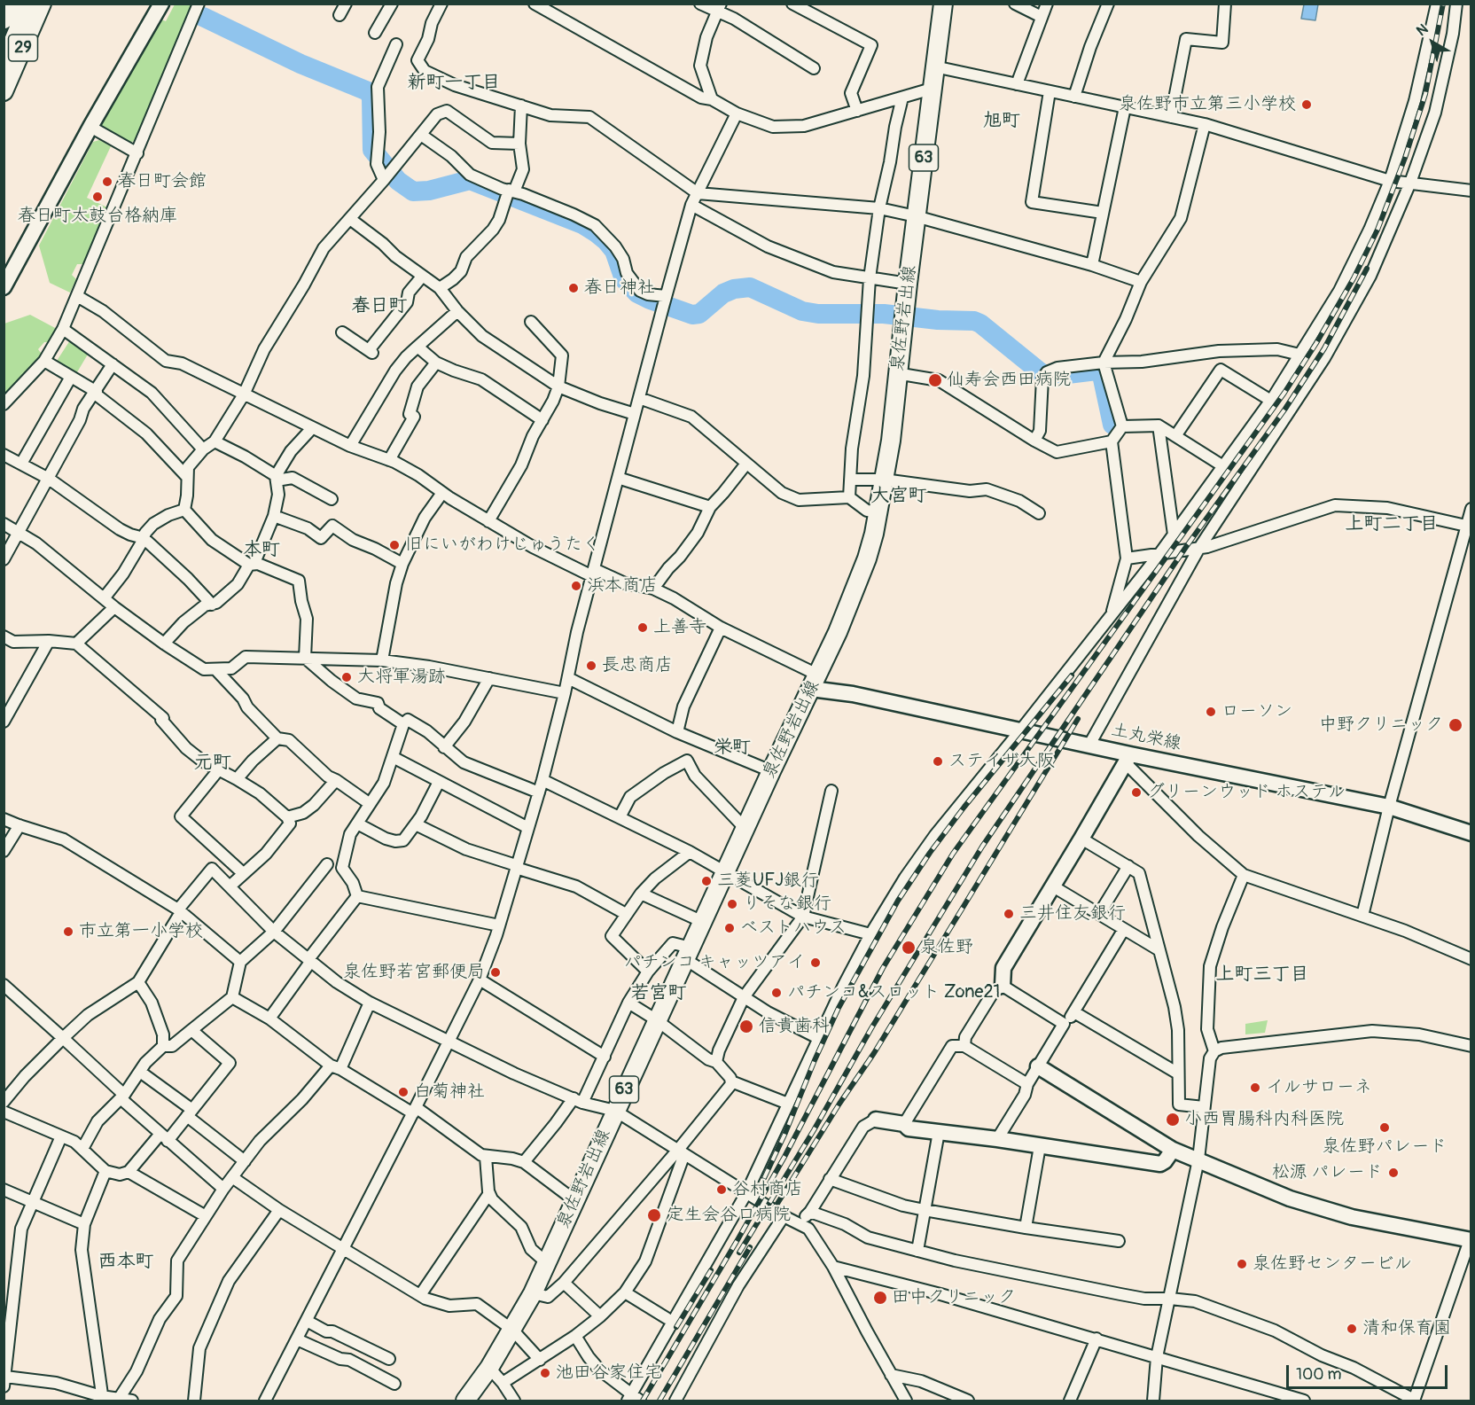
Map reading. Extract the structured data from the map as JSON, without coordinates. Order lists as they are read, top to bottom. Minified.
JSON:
{"streets":{"main road":["29","63","泉佐野岩出線"],"street":["土丸栄線"]},"crossings":[["泉佐野岩出線","土丸栄線"]],"districts":["新町一丁目","旭町","春日町","大宮町","上町二丁目","本町","栄町","元町","上町三丁目","若宮町","西本町"],"places":["泉佐野市立第三小学校","春日町会館","春日町太鼓台格納庫","春日神社","仙寿会西田病院","旧にいがわけじゅうたく","浜本商店","上善寺","長忠商店","大将軍湯跡","ローソン","中野クリニック","ステイザ大阪","グリーンウッド ホステル","三菱UFJ銀行","りそな銀行","三井住友銀行","ベストハウス","市立第一小学校","泉佐野","パチンコ キャッツアイ","泉佐野若宮郵便局","パチンコ&スロット Zone21","信貴歯科","イルサローネ","白菊神社","小西胃腸科内科医院","泉佐野パレード","松源 パレード","谷村商店","定生会谷口病院","泉佐野センタービル","田中クリニック","清和保育園","池田谷家住宅"],"scale_bar":"100 m","north":"top left"}
